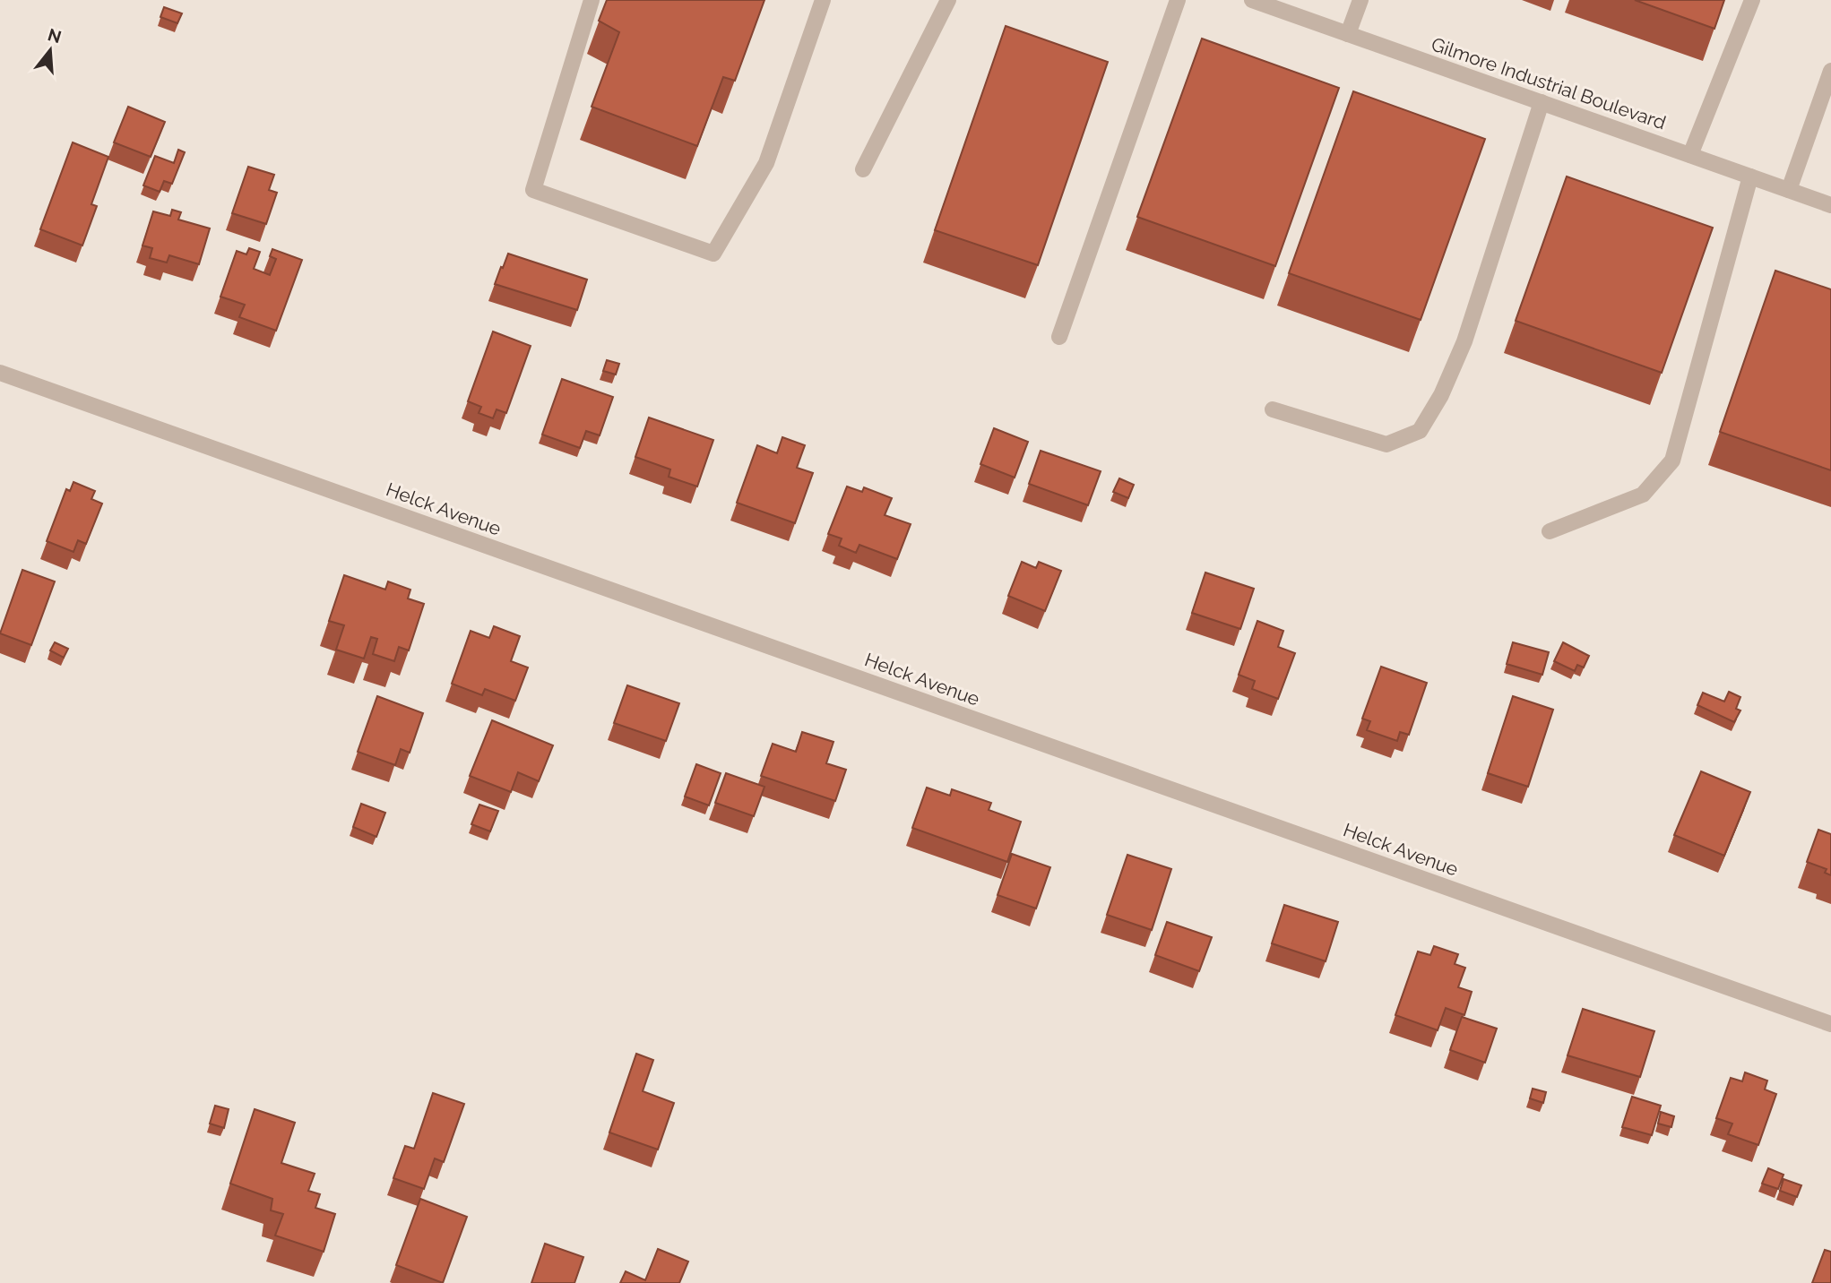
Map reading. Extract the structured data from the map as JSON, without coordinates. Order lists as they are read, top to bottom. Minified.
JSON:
{"streets":{"street":["Gilmore Industrial Boulevard","Helck Avenue"]},"north":"top"}
